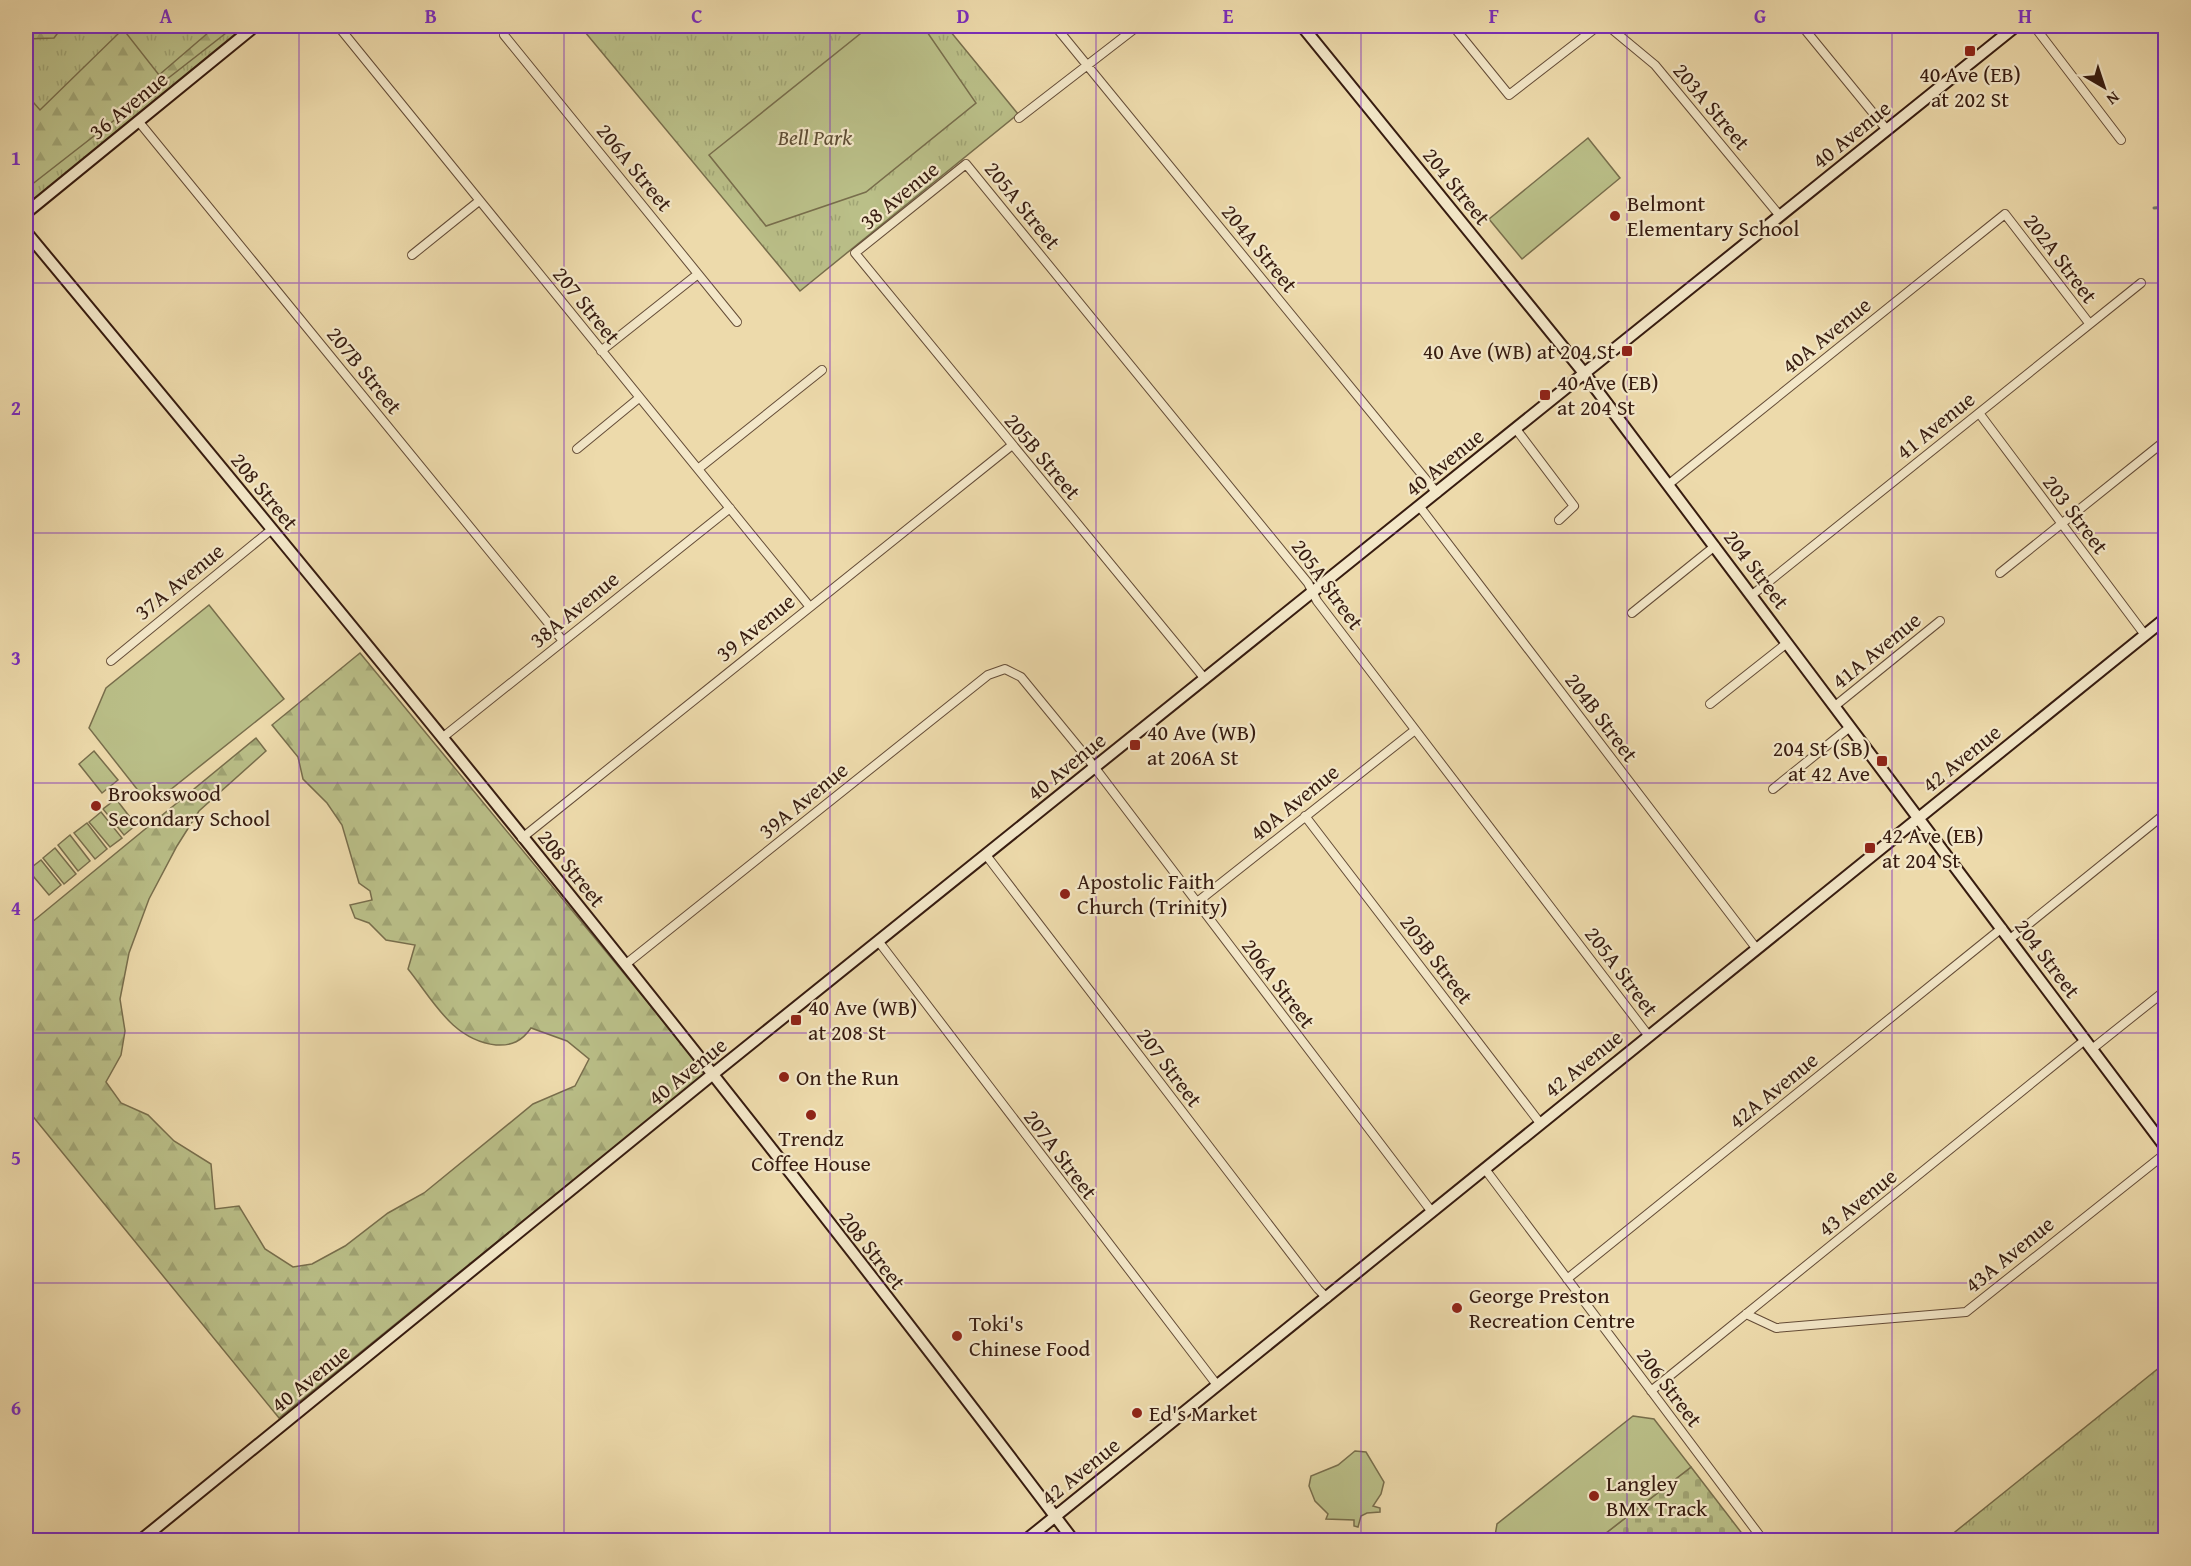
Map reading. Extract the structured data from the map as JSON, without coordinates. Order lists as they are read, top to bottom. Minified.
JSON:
{"streets":{"main road":["36 Avenue","40 Avenue","204 Street","208 Street","42 Avenue"],"street":["203A Street","206A Street","38 Avenue","205A Street","204A Street","202A Street","207 Street","40A Avenue","207B Street","41 Avenue","205B Street","203 Street","37A Avenue","38A Avenue","39 Avenue","41A Avenue","204B Street","39A Avenue","42A Avenue","207A Street","43 Avenue","43A Avenue","206 Street"]},"crossings":[["36 Avenue","207B Street"],["203A Street","40 Avenue"],["40 Avenue","206A Street"],["40 Avenue","204 Street"],["40 Avenue","205A Street"],["40 Avenue","204A Street"],["40 Avenue","207 Street"],["40 Avenue","205B Street"],["40 Avenue","208 Street"],["40 Avenue","204B Street"],["40 Avenue","207A Street"],["206A Street","40A Avenue"],["206A Street","42 Avenue"],["206A Street","39A Avenue"],["204 Street","40A Avenue"],["204 Street","41 Avenue"],["204 Street","41A Avenue"],["204 Street","42 Avenue"],["204 Street","42A Avenue"],["204 Street","43 Avenue"],["38 Avenue","205A Street"],["38 Avenue","205B Street"],["205A Street","40A Avenue"],["205A Street","42 Avenue"],["202A Street","40A Avenue"],["202A Street","41 Avenue"],["207 Street","38A Avenue"],["207 Street","39 Avenue"],["207 Street","42 Avenue"],["40A Avenue","205B Street"],["207B Street","38A Avenue"],["41 Avenue","203 Street"],["205B Street","39 Avenue"],["205B Street","42 Avenue"],["208 Street","37A Avenue"],["208 Street","38A Avenue"],["208 Street","39 Avenue"],["208 Street","42 Avenue"],["208 Street","39A Avenue"],["203 Street","42 Avenue"],["204B Street","42 Avenue"],["42 Avenue","207A Street"],["42 Avenue","206 Street"],["42A Avenue","206 Street"],["43 Avenue","43A Avenue"],["43 Avenue","206 Street"]],"parks":["Bell Park"],"places":{"transit":["40 Ave (EB) at 202 St","40 Ave (WB) at 204 St","40 Ave (EB) at 204 St","40 Ave (WB) at 206A St","204 St (SB) at 42 Ave","42 Ave (EB) at 204 St","40 Ave (WB) at 208 St"],"other":["Belmont Elementary School","Brookswood Secondary School","Apostolic Faith Church (Trinity)","On the Run","Trendz Coffee House","George Preston Recreation Centre","Toki's Chinese Food","Ed's Market","Langley BMX Track"]},"north":"bottom right","grid":{"columns":["A","B","C","D","E","F","G","H"],"rows":["1","2","3","4","5","6"]}}
